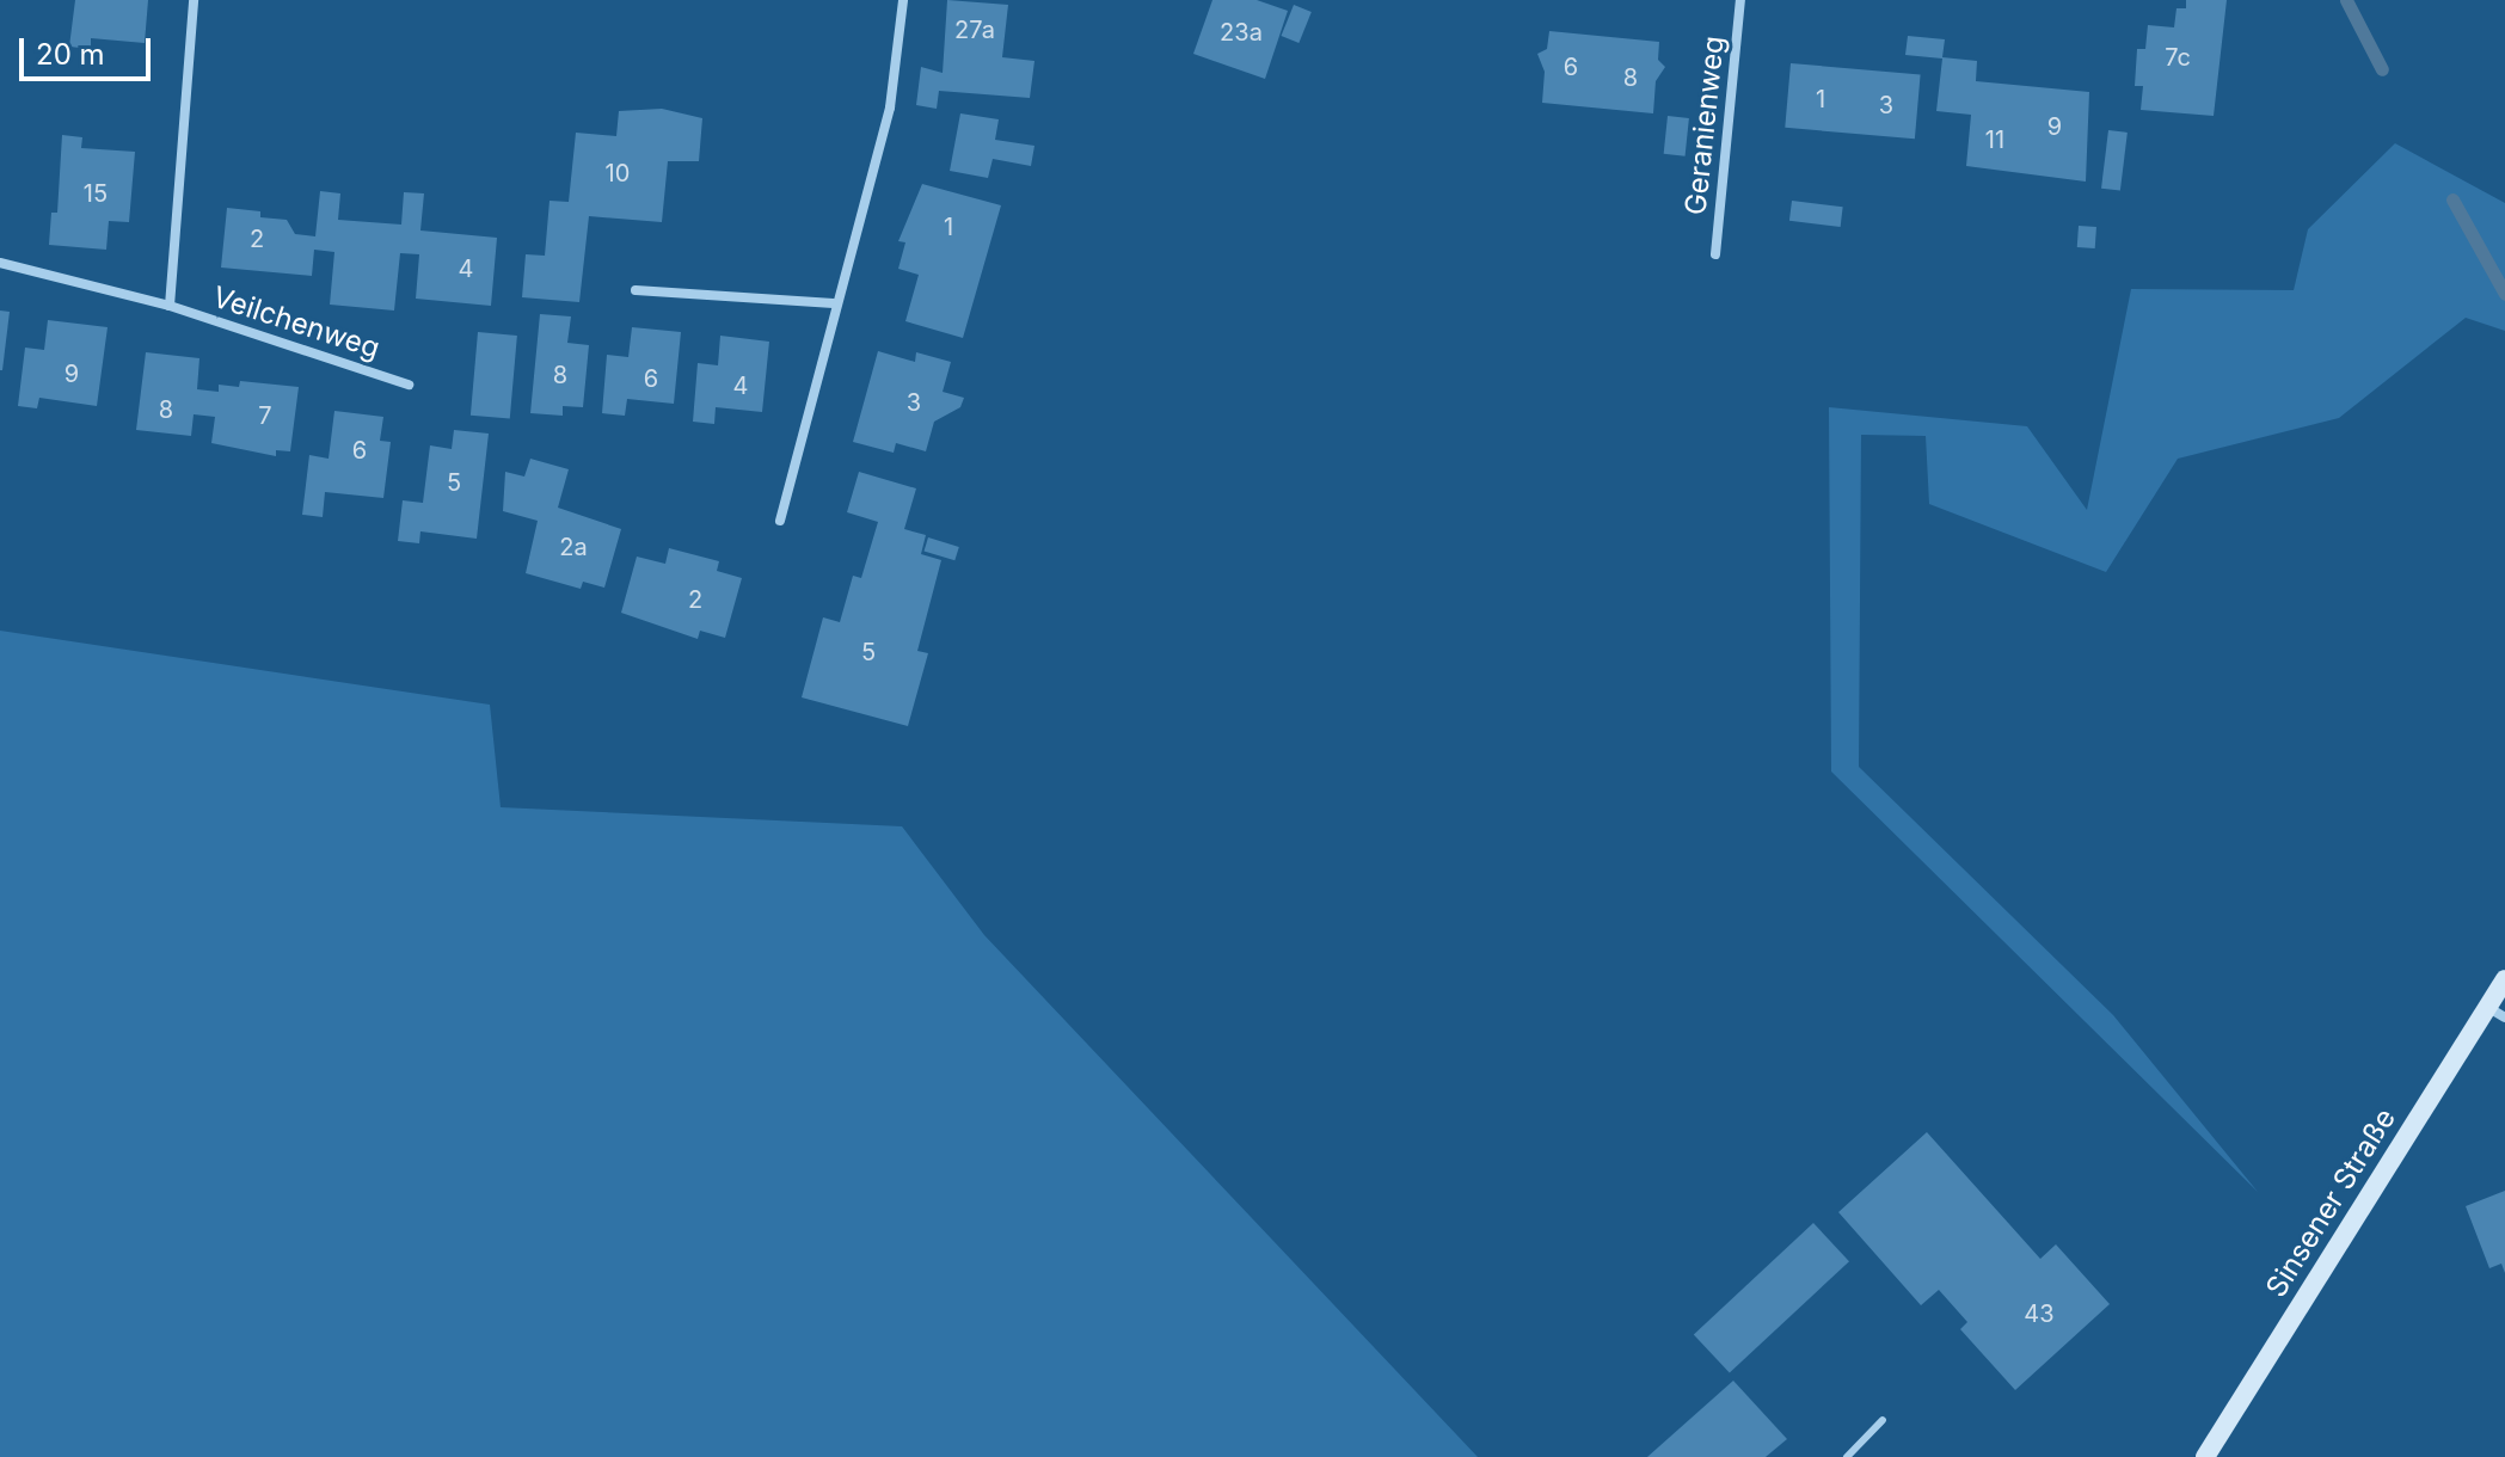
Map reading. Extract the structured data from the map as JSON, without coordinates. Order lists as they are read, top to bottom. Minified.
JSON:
{"streets":{"main road":["Sinsener Straße"],"street":["Geranienweg","Veilchenweg"]},"house_numbers":["27a","23a","7c","6","8","1","3","9","11","10","15","1","2","4","9","8","6","4","3","8","7","6","5","2a","2","5","43"],"scale_bar":"20 m"}
